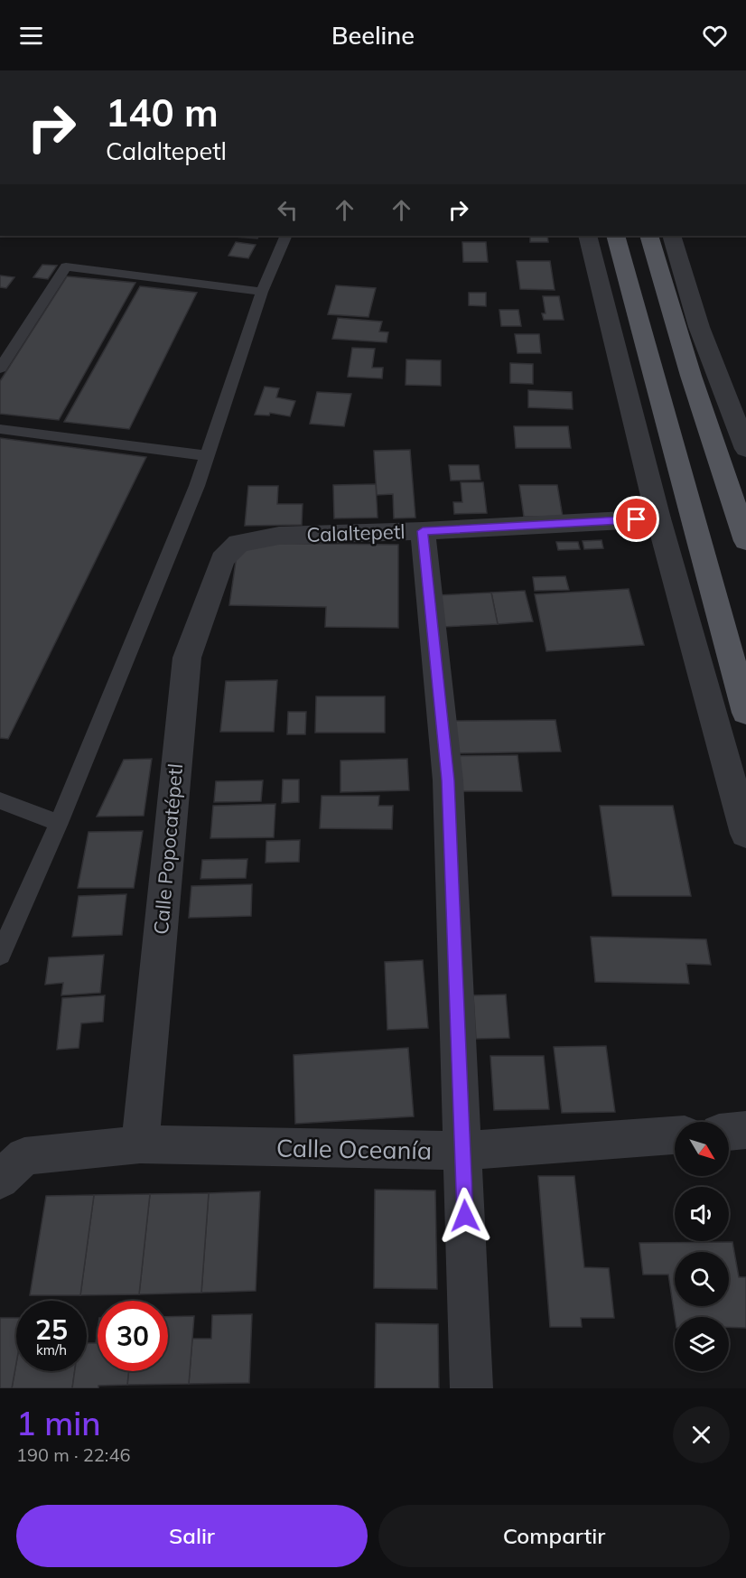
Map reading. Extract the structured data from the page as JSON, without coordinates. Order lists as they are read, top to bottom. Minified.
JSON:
{"streets":{"street":["Calaltepetl","Calle Popocatépetl","Calle Oceanía"]},"crossings":[["Calaltepetl","Calle Popocatépetl"],["Calle Popocatépetl","Calle Oceanía"]],"north":"bottom right","page":{"header":"Beeline","turn":["140 m","Calaltepetl"],"speed":"25 km/h","limit":"30","heading":["1 min","190 m · 22:46"],"buttons":["Salir","Compartir"]}}
